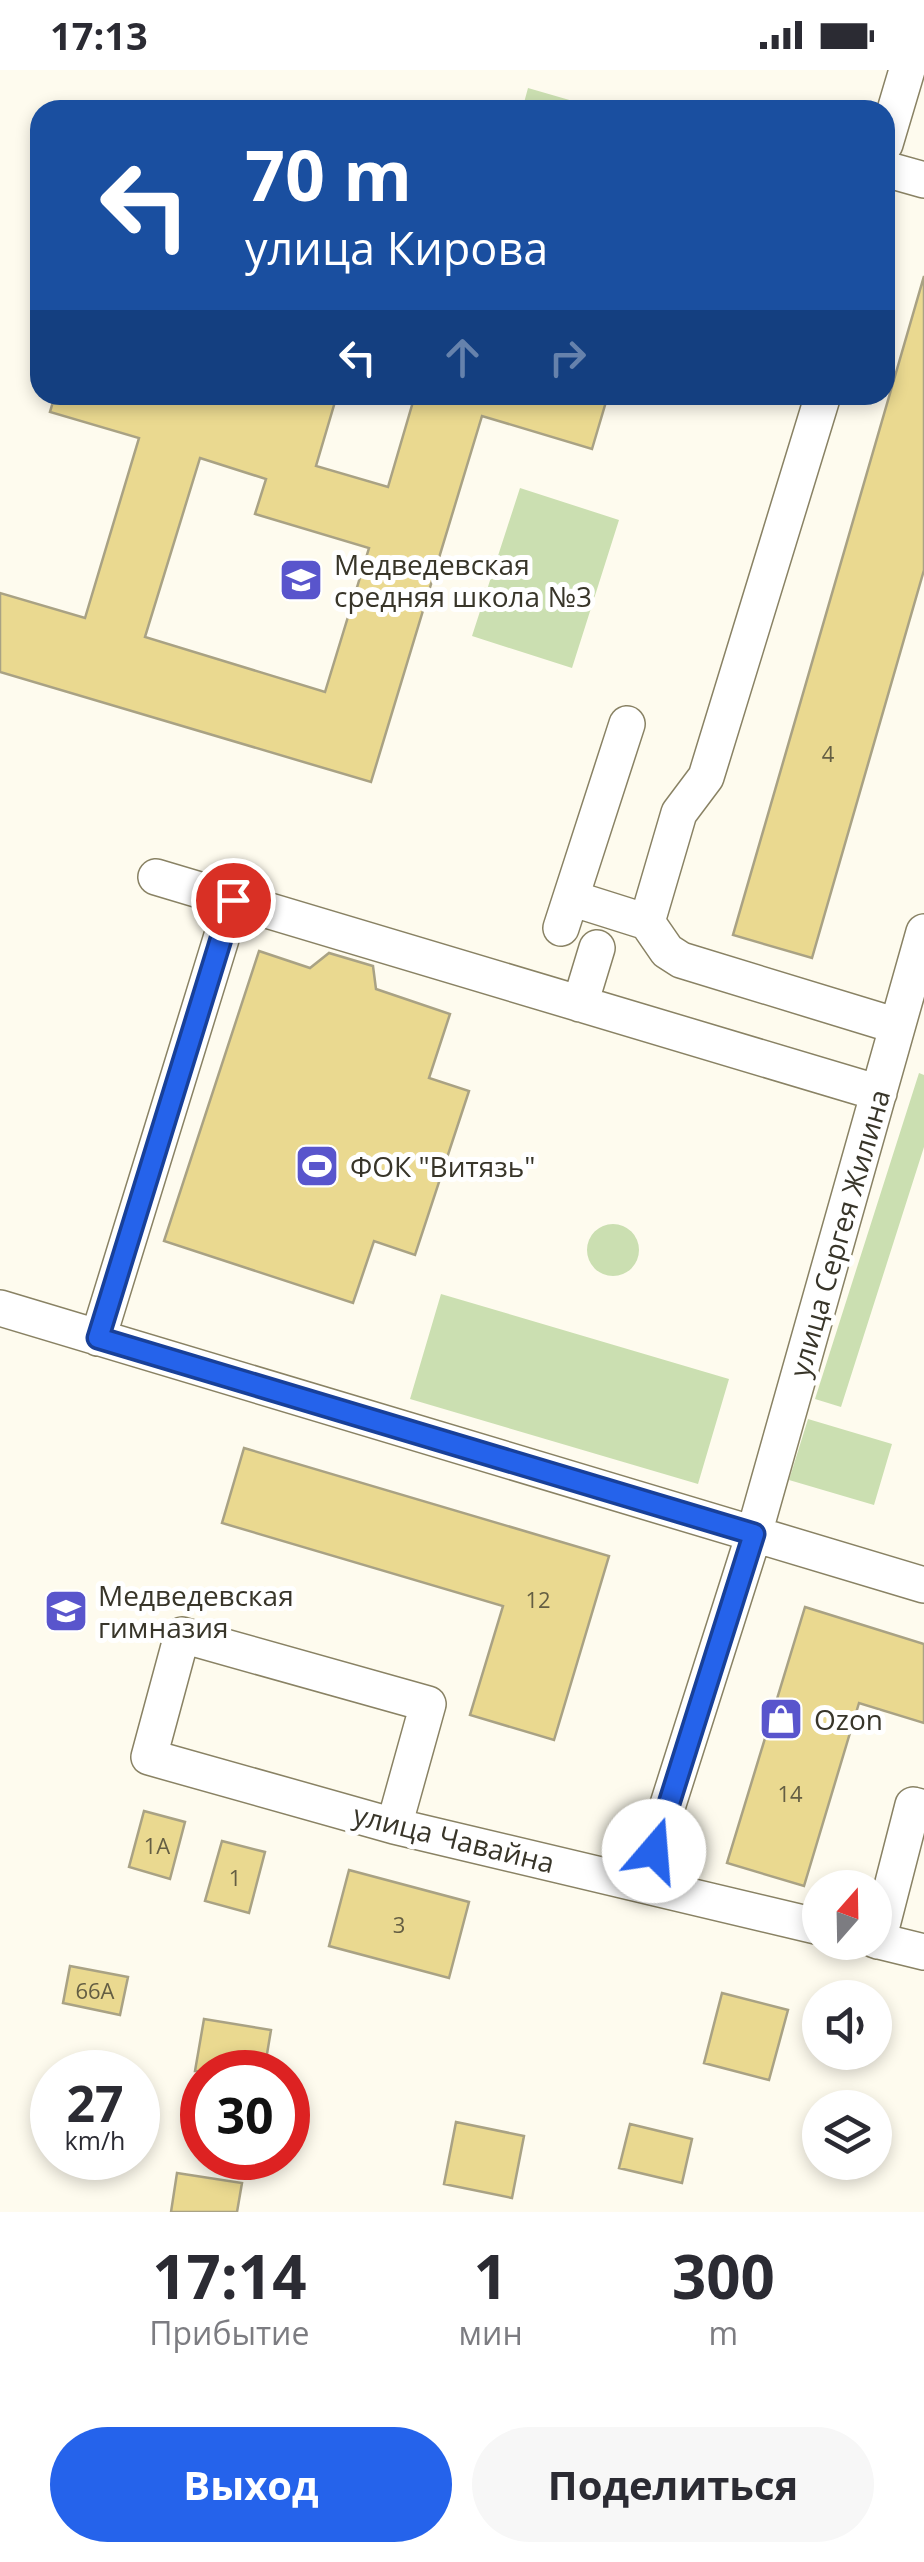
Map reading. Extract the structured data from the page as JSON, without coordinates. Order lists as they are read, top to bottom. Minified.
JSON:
{"streets":{"street":["улица Сергея Жилина","улица Чавайна"]},"crossings":[["улица Сергея Жилина","улица Чавайна"]],"places":{"school or university":["Медведевская средняя школа №3","Медведевская гимназия"],"sports":["ФОК \"Витязь\""],"shop":["Ozon"]},"house_numbers":["4","12","14","1А","1","3","66А"],"north":"top","page":{"status":"17:13","turn":["70 m","улица Кирова"],"speed":"27 km/h","limit":"30","eta":["17:14","Прибытие","1","мин","300","m"],"buttons":["Выход","Поделиться"]}}
